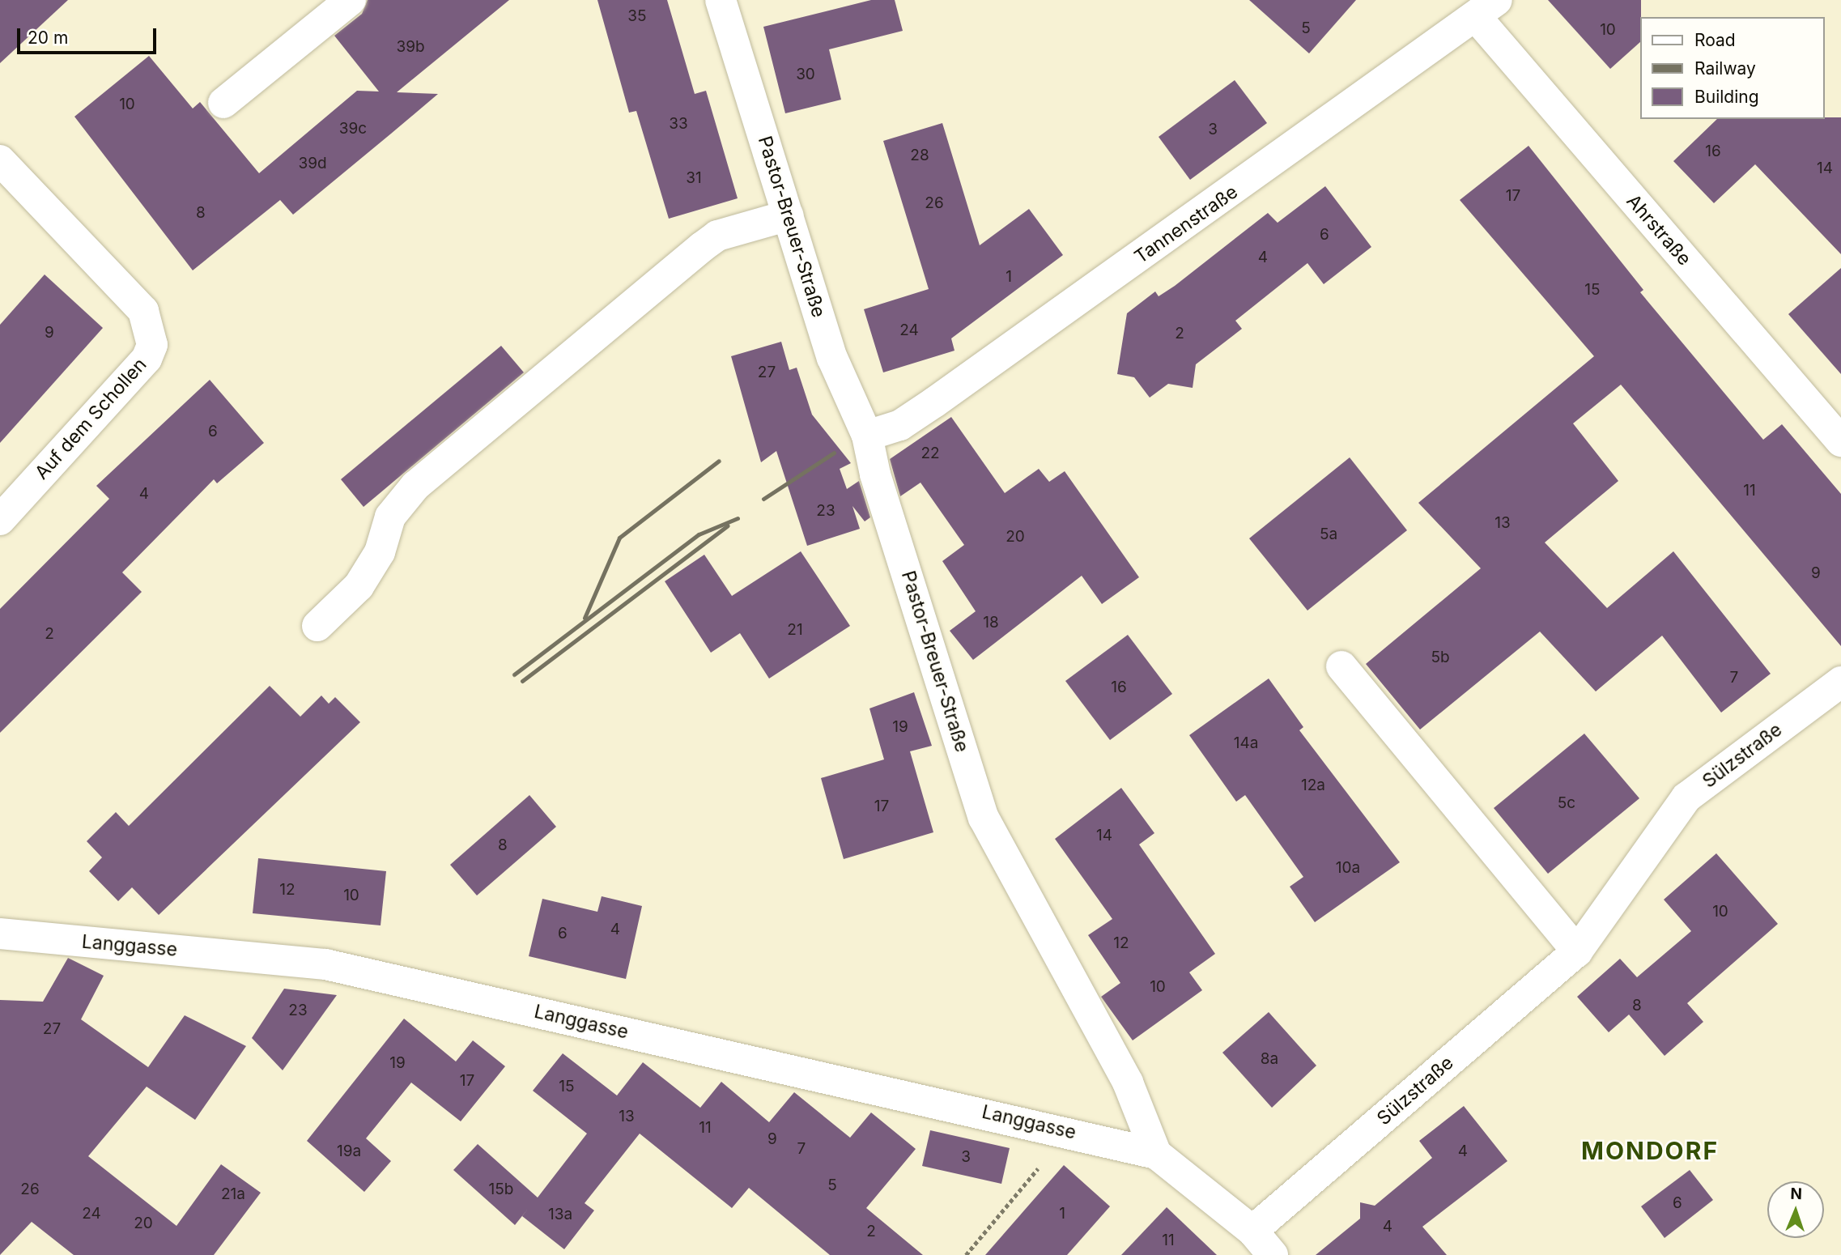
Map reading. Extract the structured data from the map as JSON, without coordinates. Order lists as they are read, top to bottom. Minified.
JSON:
{"streets":{"street":["Tannenstraße","Pastor-Breuer-Straße","Ahrstraße","Auf dem Schollen","Sülzstraße","Langgasse"]},"crossings":[["Tannenstraße","Pastor-Breuer-Straße"],["Tannenstraße","Ahrstraße"],["Pastor-Breuer-Straße","Sülzstraße"],["Pastor-Breuer-Straße","Langgasse"]],"districts":["MONDORF"],"house_numbers":["35","5","10","39b","30","10","33","39c","3","16","28","39d","14","31","17","26","8","6","4","1","15","24","9","2","27","6","22","11","4","23","13","5a","20","9","18","21","2","5b","7","16","19","14a","12a","5c","17","14","8","10a","12","10","10","4","6","12","10","8","23","27","8a","19","17","15","13","11","9","7","19a","4","3","5","26","15b","21a","6","24","1","13a","20","4","2","11"],"legend":["Road","Railway","Building"],"scale_bar":"20 m","north":"top"}
